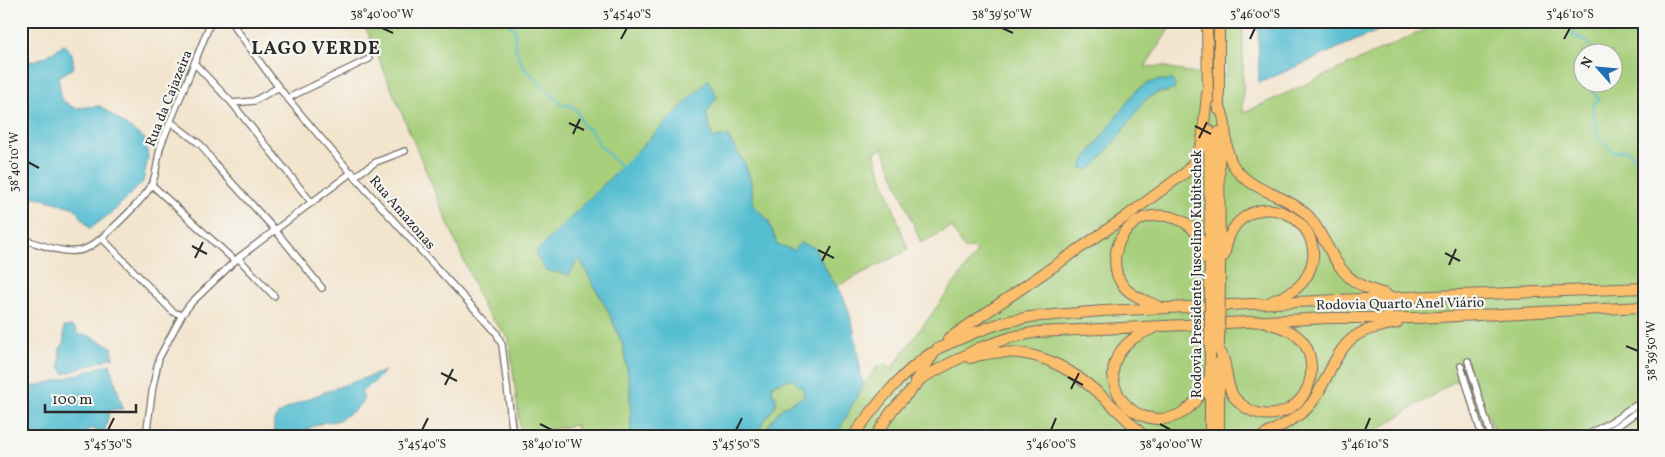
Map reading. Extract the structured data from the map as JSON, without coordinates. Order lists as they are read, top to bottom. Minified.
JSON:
{"streets":{"highway":["Rodovia Presidente Juscelino Kubitschek","Rodovia Quarto Anel Viário"],"street":["Rua da Cajazeira","Rua Amazonas"]},"districts":["LAGO VERDE"],"scale_bar":"100 m","north":"top left","coordinates":["38°40'00\"W","3°45'40\"S","38°39'50\"W","3°46'00\"S","3°46'10\"S","38°40'10\"W","3°45'30\"S","3°45'50\"S"]}
